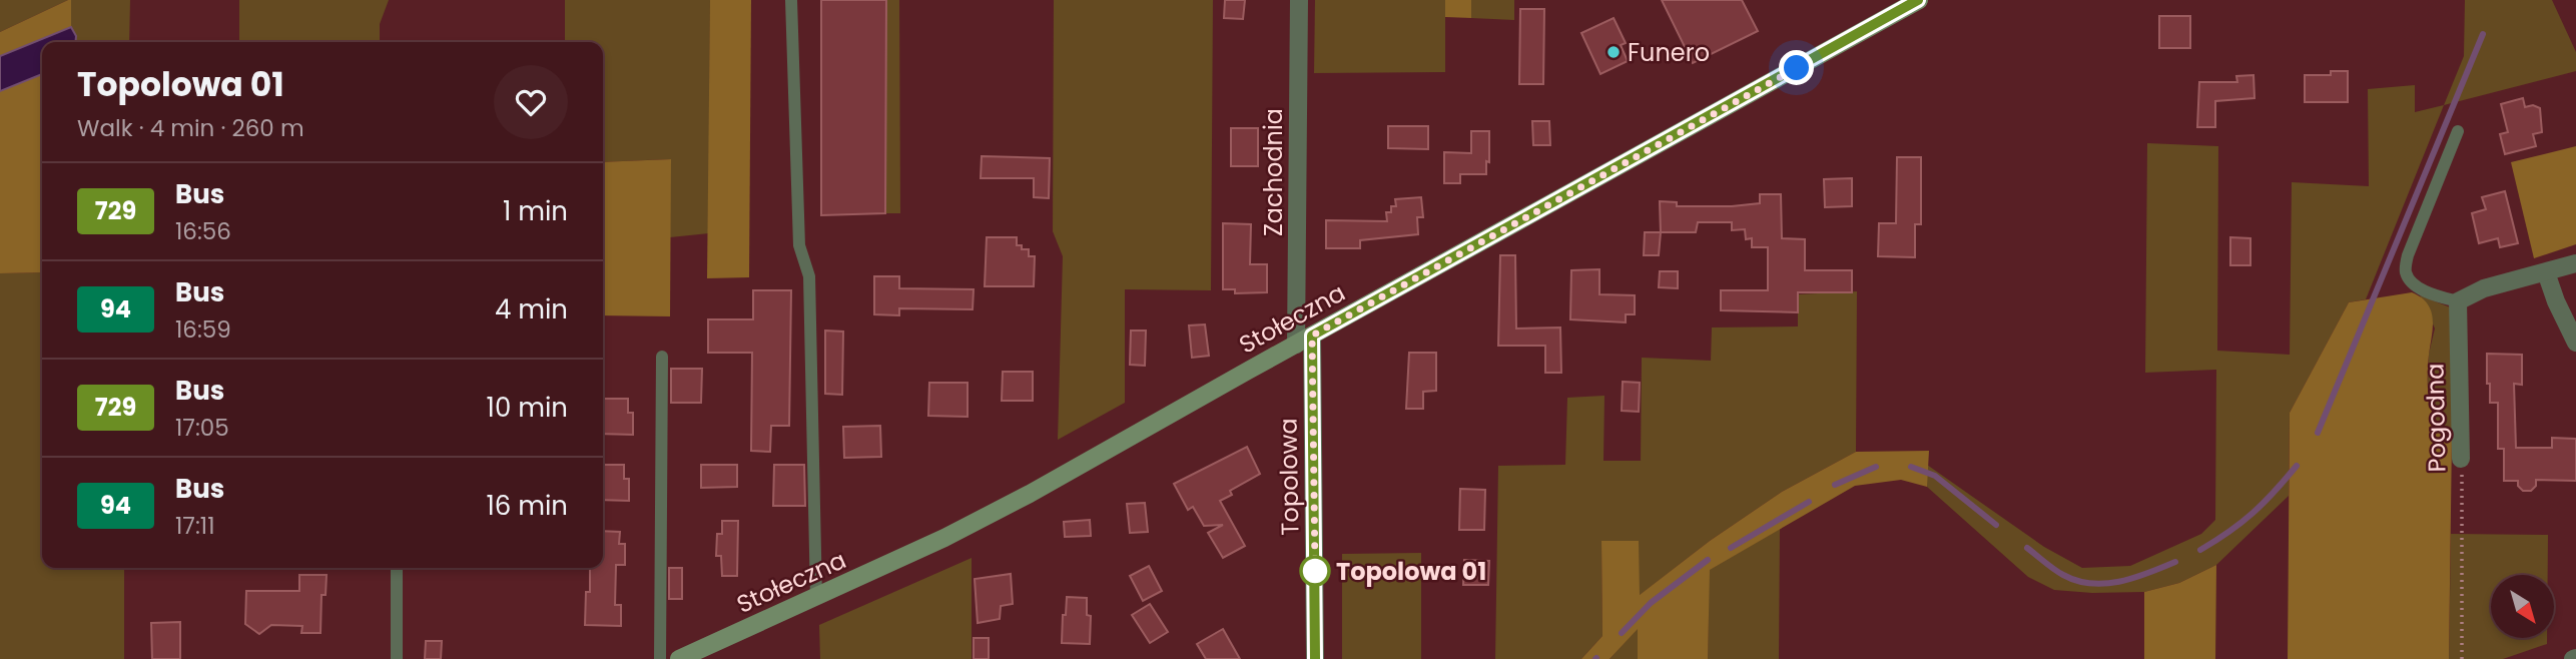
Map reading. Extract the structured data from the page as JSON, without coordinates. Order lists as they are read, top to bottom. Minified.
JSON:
{"streets":{"main road":["Stołeczna"],"street":["Zachodnia","Pogodna","Topolowa"]},"crossings":[["Zachodnia","Stołeczna"],["Zachodnia","Topolowa"],["Stołeczna","Topolowa"]],"places":["Funero","Topolowa 01"],"lines":["bus line 729"],"north":"bottom right","page":{"heading":["Topolowa 01","Walk · 4 min · 260 m"],"list":[{"mark":"729","name":"Bus","note":"16:56","value":"1 min"},{"mark":"94","name":"Bus","note":"16:59","value":"4 min"},{"mark":"729","name":"Bus","note":"17:05","value":"10 min"},{"mark":"94","name":"Bus","note":"17:11","value":"16 min"}]}}
